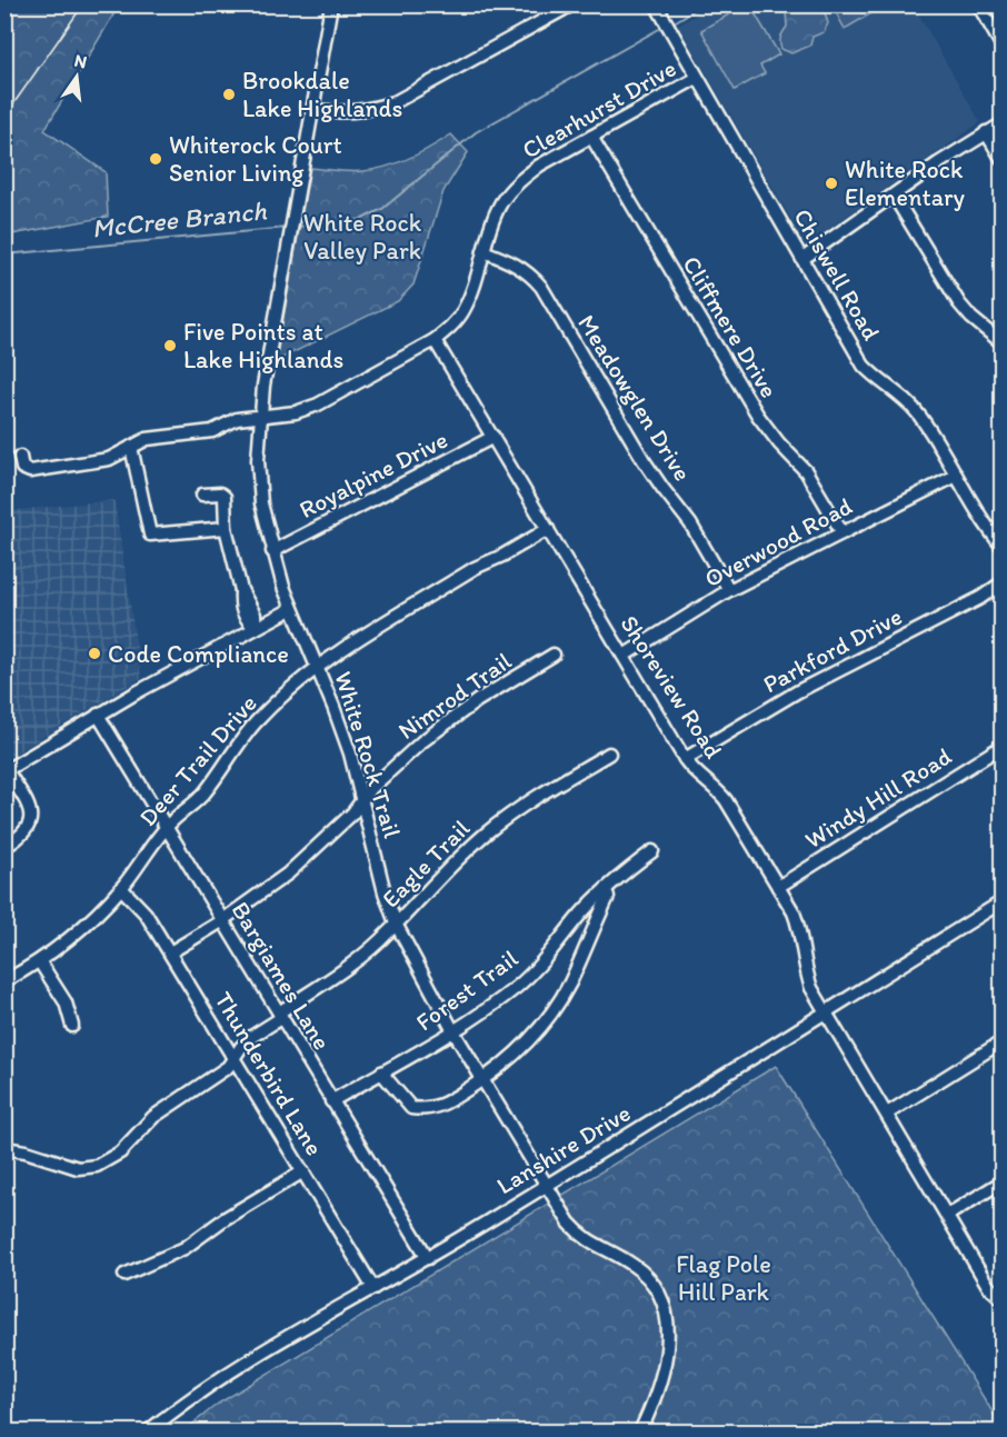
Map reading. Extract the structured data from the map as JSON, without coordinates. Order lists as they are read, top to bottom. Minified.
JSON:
{"streets":{"street":["Clearhurst Drive","Chiswell Road","Cliffmere Drive","Meadowglen Drive","Royalpine Drive","Overwood Road","Parkford Drive","Shoreview Road","Nimrod Trail","White Rock Trail","Deer Trail Drive","Windy Hill Road","Eagle Trail","Bargiames Lane","Forest Trail","Thunderbird Lane","Lanshire Drive"]},"crossings":[["Clearhurst Drive","Chiswell Road"],["Clearhurst Drive","Cliffmere Drive"],["Clearhurst Drive","Meadowglen Drive"],["Clearhurst Drive","Shoreview Road"],["Clearhurst Drive","White Rock Trail"],["Chiswell Road","Overwood Road"],["Cliffmere Drive","Overwood Road"],["Meadowglen Drive","Overwood Road"],["Royalpine Drive","Shoreview Road"],["Royalpine Drive","White Rock Trail"],["Overwood Road","Shoreview Road"],["Parkford Drive","Shoreview Road"],["Shoreview Road","Deer Trail Drive"],["Shoreview Road","Windy Hill Road"],["Shoreview Road","Lanshire Drive"],["Nimrod Trail","White Rock Trail"],["Nimrod Trail","Bargiames Lane"],["Nimrod Trail","Thunderbird Lane"],["White Rock Trail","Deer Trail Drive"],["White Rock Trail","Eagle Trail"],["White Rock Trail","Forest Trail"],["White Rock Trail","Lanshire Drive"],["Deer Trail Drive","Bargiames Lane"],["Deer Trail Drive","Thunderbird Lane"],["Eagle Trail","Bargiames Lane"],["Eagle Trail","Thunderbird Lane"],["Bargiames Lane","Forest Trail"],["Bargiames Lane","Lanshire Drive"],["Thunderbird Lane","Lanshire Drive"]],"water":["McCree Branch"],"parks":["White Rock Valley Park","Flag Pole Hill Park"],"places":["Brookdale Lake Highlands","Whiterock Court Senior Living","White Rock Elementary","Five Points at Lake Highlands","Code Compliance"],"north":"top"}
